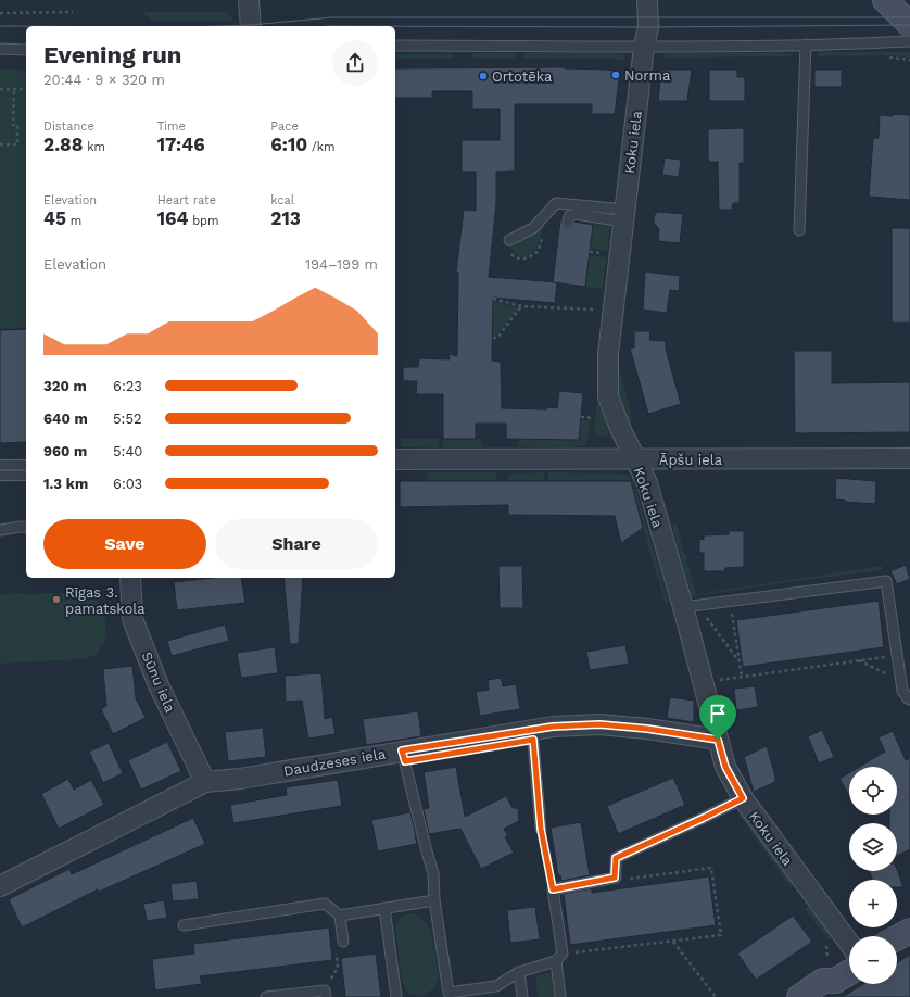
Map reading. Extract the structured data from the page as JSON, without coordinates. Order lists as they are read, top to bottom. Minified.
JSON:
{"streets":{"street":["Koku iela","Āpšu iela","Sūnu iela","Daudzeses iela"]},"crossings":[["Koku iela","Āpšu iela"],["Koku iela","Daudzeses iela"],["Sūnu iela","Daudzeses iela"]],"places":["Norma","Ortotēka","Rīgas 3. pamatskola"],"page":{"heading":["Evening run","20:44 · 9 × 320 m"],"stats":[["Distance","2.88 km"],["Time","17:46"],["Pace","6:10 /km"],["Elevation","45 m"],["Heart rate","164 bpm"],["kcal","213"]],"chart":["Elevation","194–199 m"],"list":[{"name":"320 m","note":"6:23"},{"name":"640 m","note":"5:52"},{"name":"960 m","note":"5:40"},{"name":"1.3 km","note":"6:03"}],"buttons":["Save","Share"],"map_buttons":["+","−"]}}
